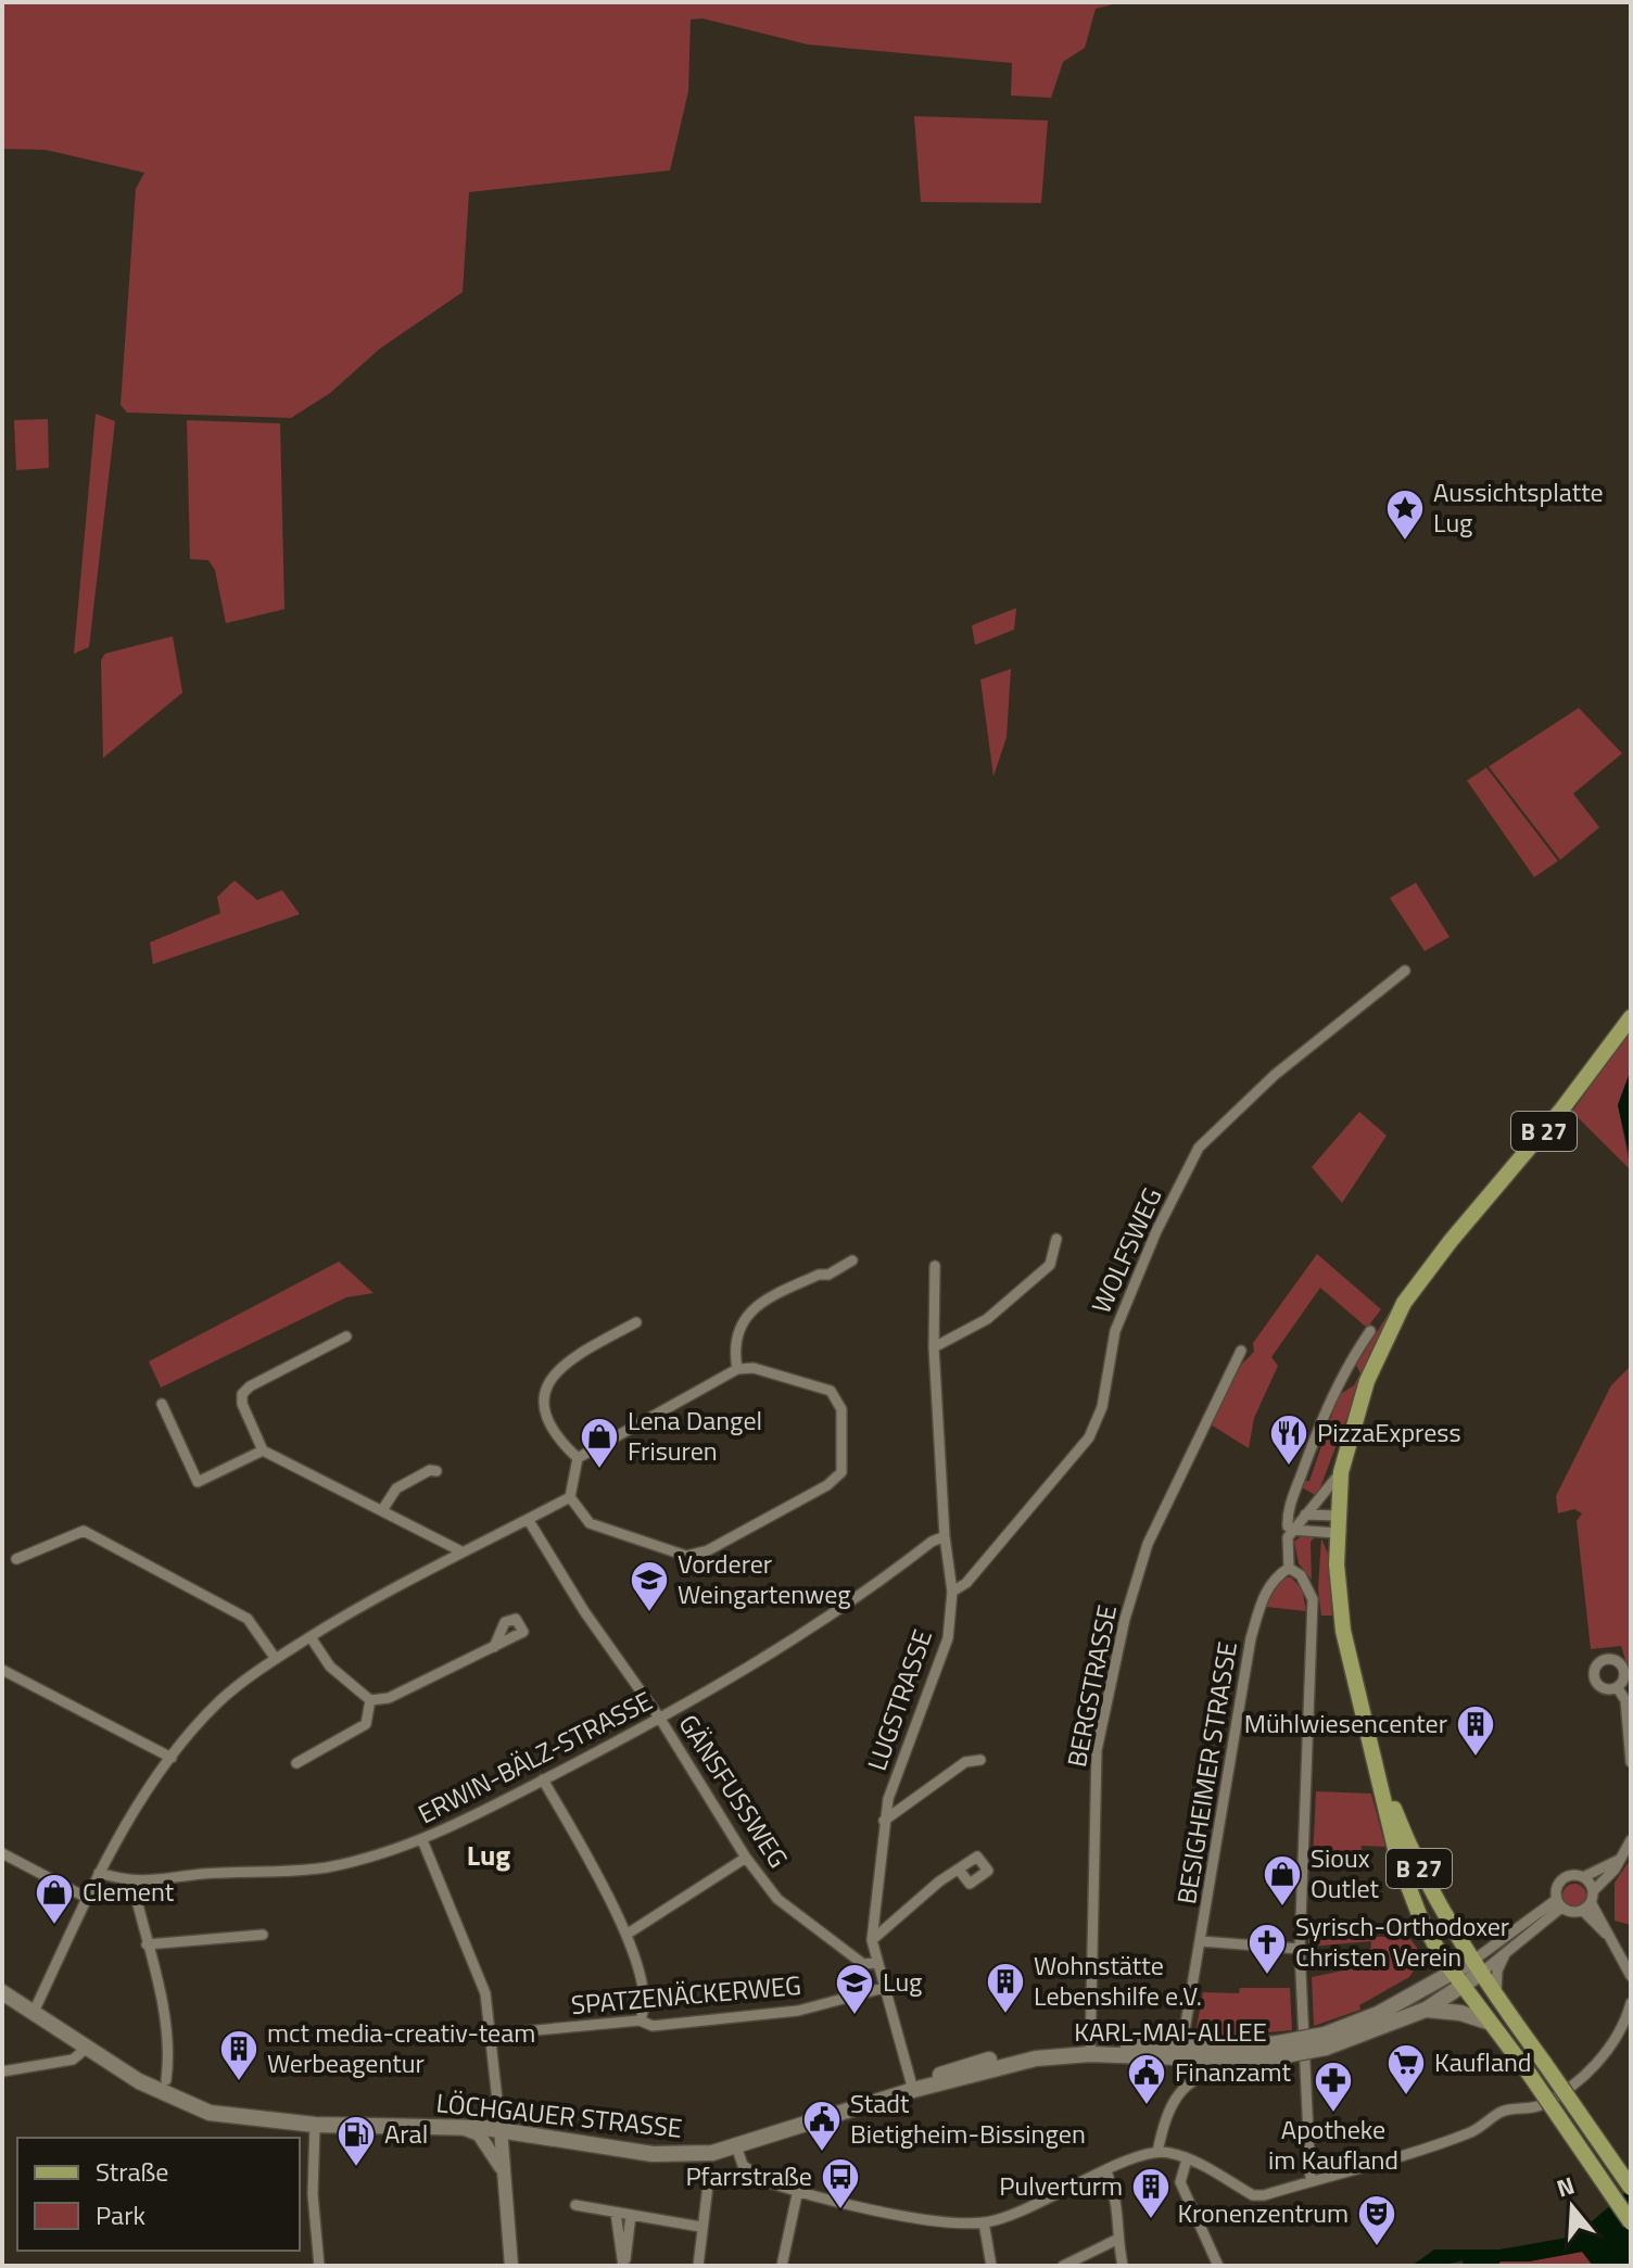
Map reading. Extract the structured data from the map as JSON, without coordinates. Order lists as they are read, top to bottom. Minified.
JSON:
{"streets":{"main road":["B 27","KARL-MAI-ALLEE","LÖCHGAUER STRASSE"],"street":["WOLFSWEG","BERGSTRASSE","LUGSTRASSE","ERWIN-BÄLZ-STRASSE","BESIGHEIMER STRASSE","GÄNSFUSSWEG","SPATZENÄCKERWEG"]},"crossings":[["B 27","KARL-MAI-ALLEE"],["WOLFSWEG","LUGSTRASSE"],["BERGSTRASSE","KARL-MAI-ALLEE"],["LUGSTRASSE","ERWIN-BÄLZ-STRASSE"],["LUGSTRASSE","GÄNSFUSSWEG"],["LUGSTRASSE","SPATZENÄCKERWEG"],["LUGSTRASSE","KARL-MAI-ALLEE"],["ERWIN-BÄLZ-STRASSE","GÄNSFUSSWEG"],["KARL-MAI-ALLEE","LÖCHGAUER STRASSE"]],"districts":["Lug"],"places":{"place":["Aussichtsplatte Lug"],"restaurant":["PizzaExpress"],"shop":["Lena Dangel Frisuren","Sioux Outlet","Clement"],"school or university":["Vorderer Weingartenweg","Lug"],"building":["Mühlwiesencenter","Wohnstätte Lebenshilfe e.V.","mct media-creativ-team Werbeagentur","Pulverturm"],"church":["Syrisch-Orthodoxer Christen Verein"],"supermarket":["Kaufland"],"public building":["Finanzamt","Stadt Bietigheim-Bissingen"],"pharmacy":["Apotheke im Kaufland"],"fuel station":["Aral"],"bus stop":["Pfarrstraße"],"theatre":["Kronenzentrum"]},"legend":["Straße","Park"],"north":"top"}
